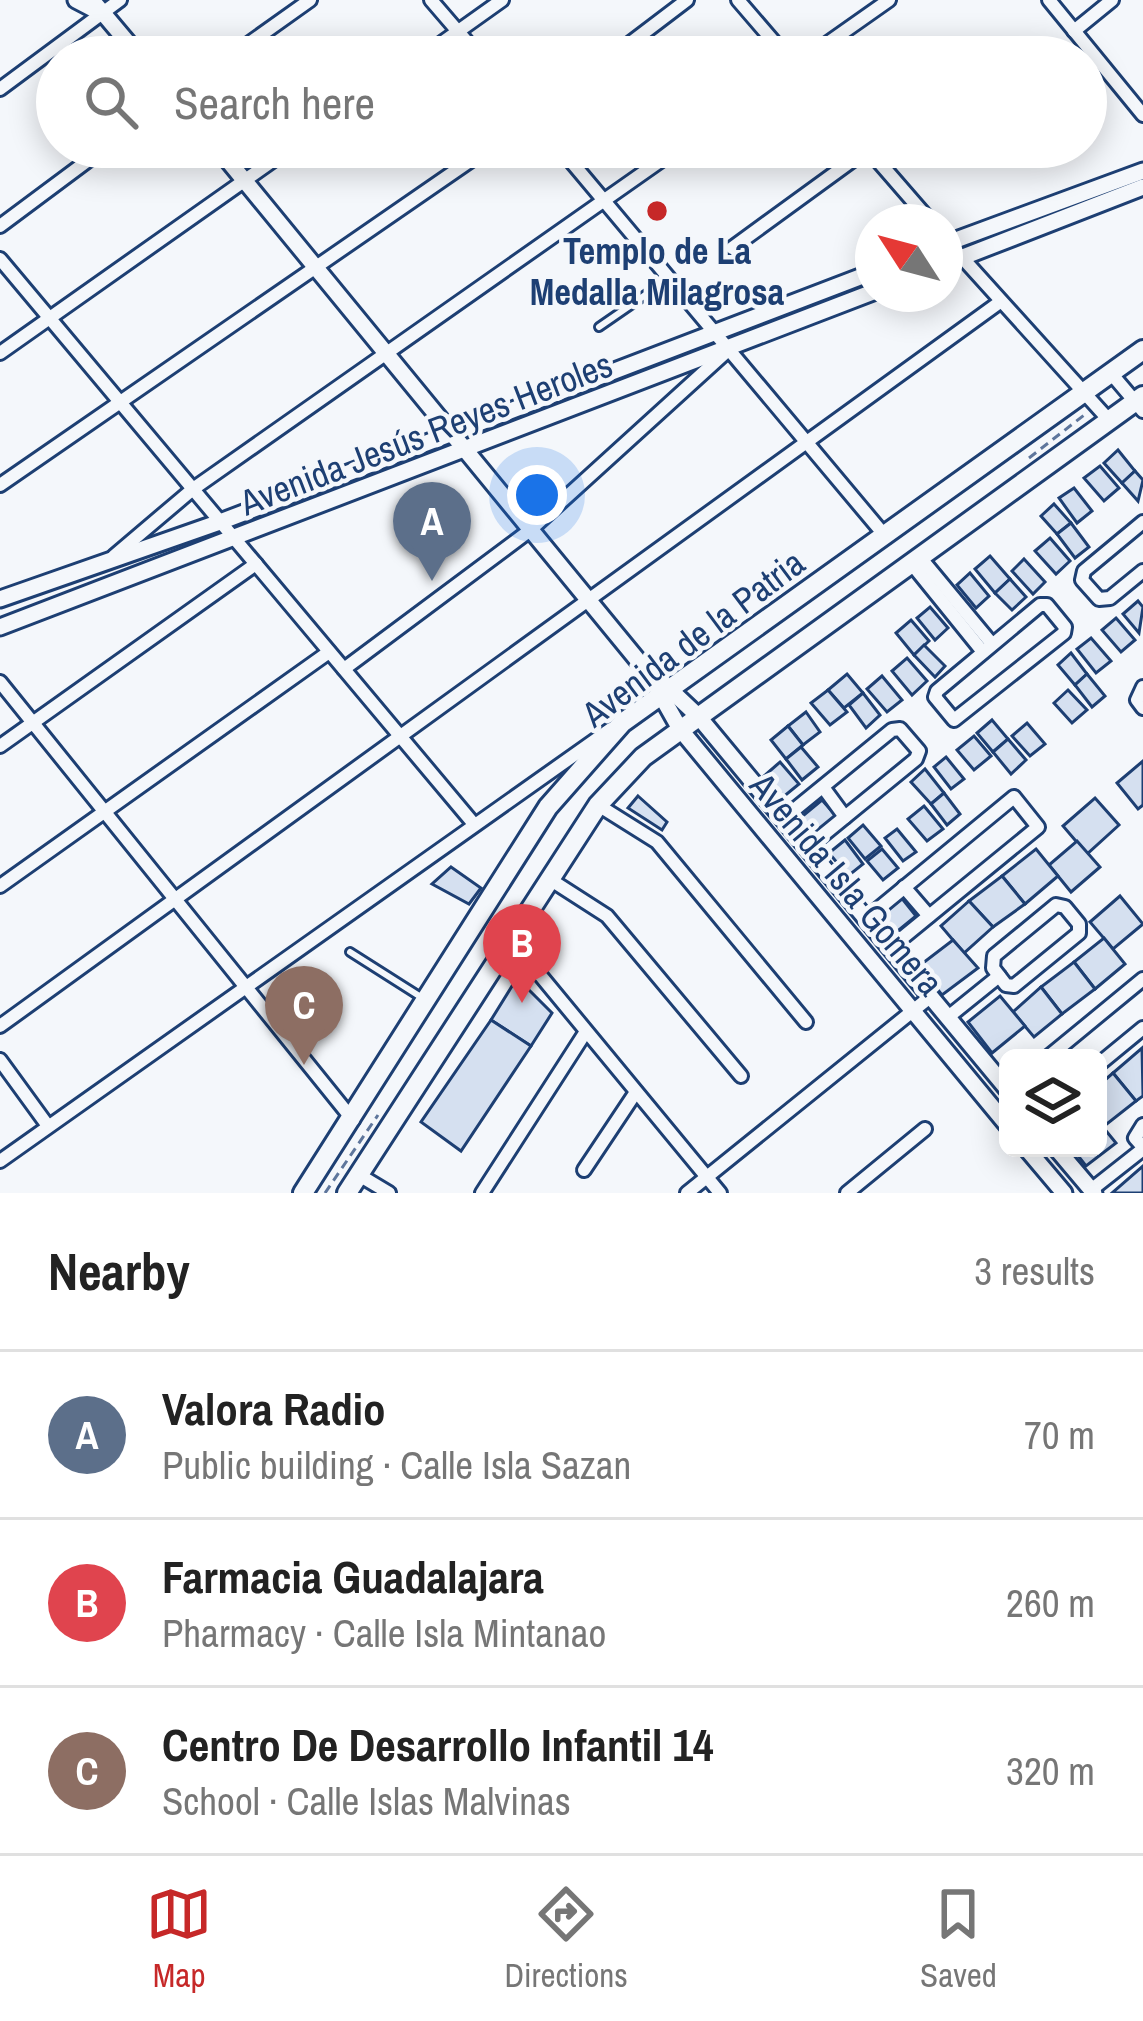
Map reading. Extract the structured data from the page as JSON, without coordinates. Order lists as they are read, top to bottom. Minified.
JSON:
{"streets":{"main road":["Avenida de la Patria"],"street":["Avenida Jesús Reyes Heroles","Avenida Isla Gomera"]},"crossings":[["Avenida Jesús Reyes Heroles","Avenida Isla Gomera"],["Avenida de la Patria","Avenida Isla Gomera"]],"places":["Templo de La Medalla Milagrosa"],"north":"top left","page":{"search":"Search here","pins":["A","B","C"],"heading":["Nearby","3 results"],"list":[{"mark":"A","name":"Valora Radio","note":"Public building · Calle Isla Sazan","value":"70 m"},{"mark":"B","name":"Farmacia Guadalajara","note":"Pharmacy · Calle Isla Mintanao","value":"260 m"},{"mark":"C","name":"Centro De Desarrollo Infantil 14","note":"School · Calle Islas Malvinas","value":"320 m"}],"nav":["Map","Directions","Saved"]}}
